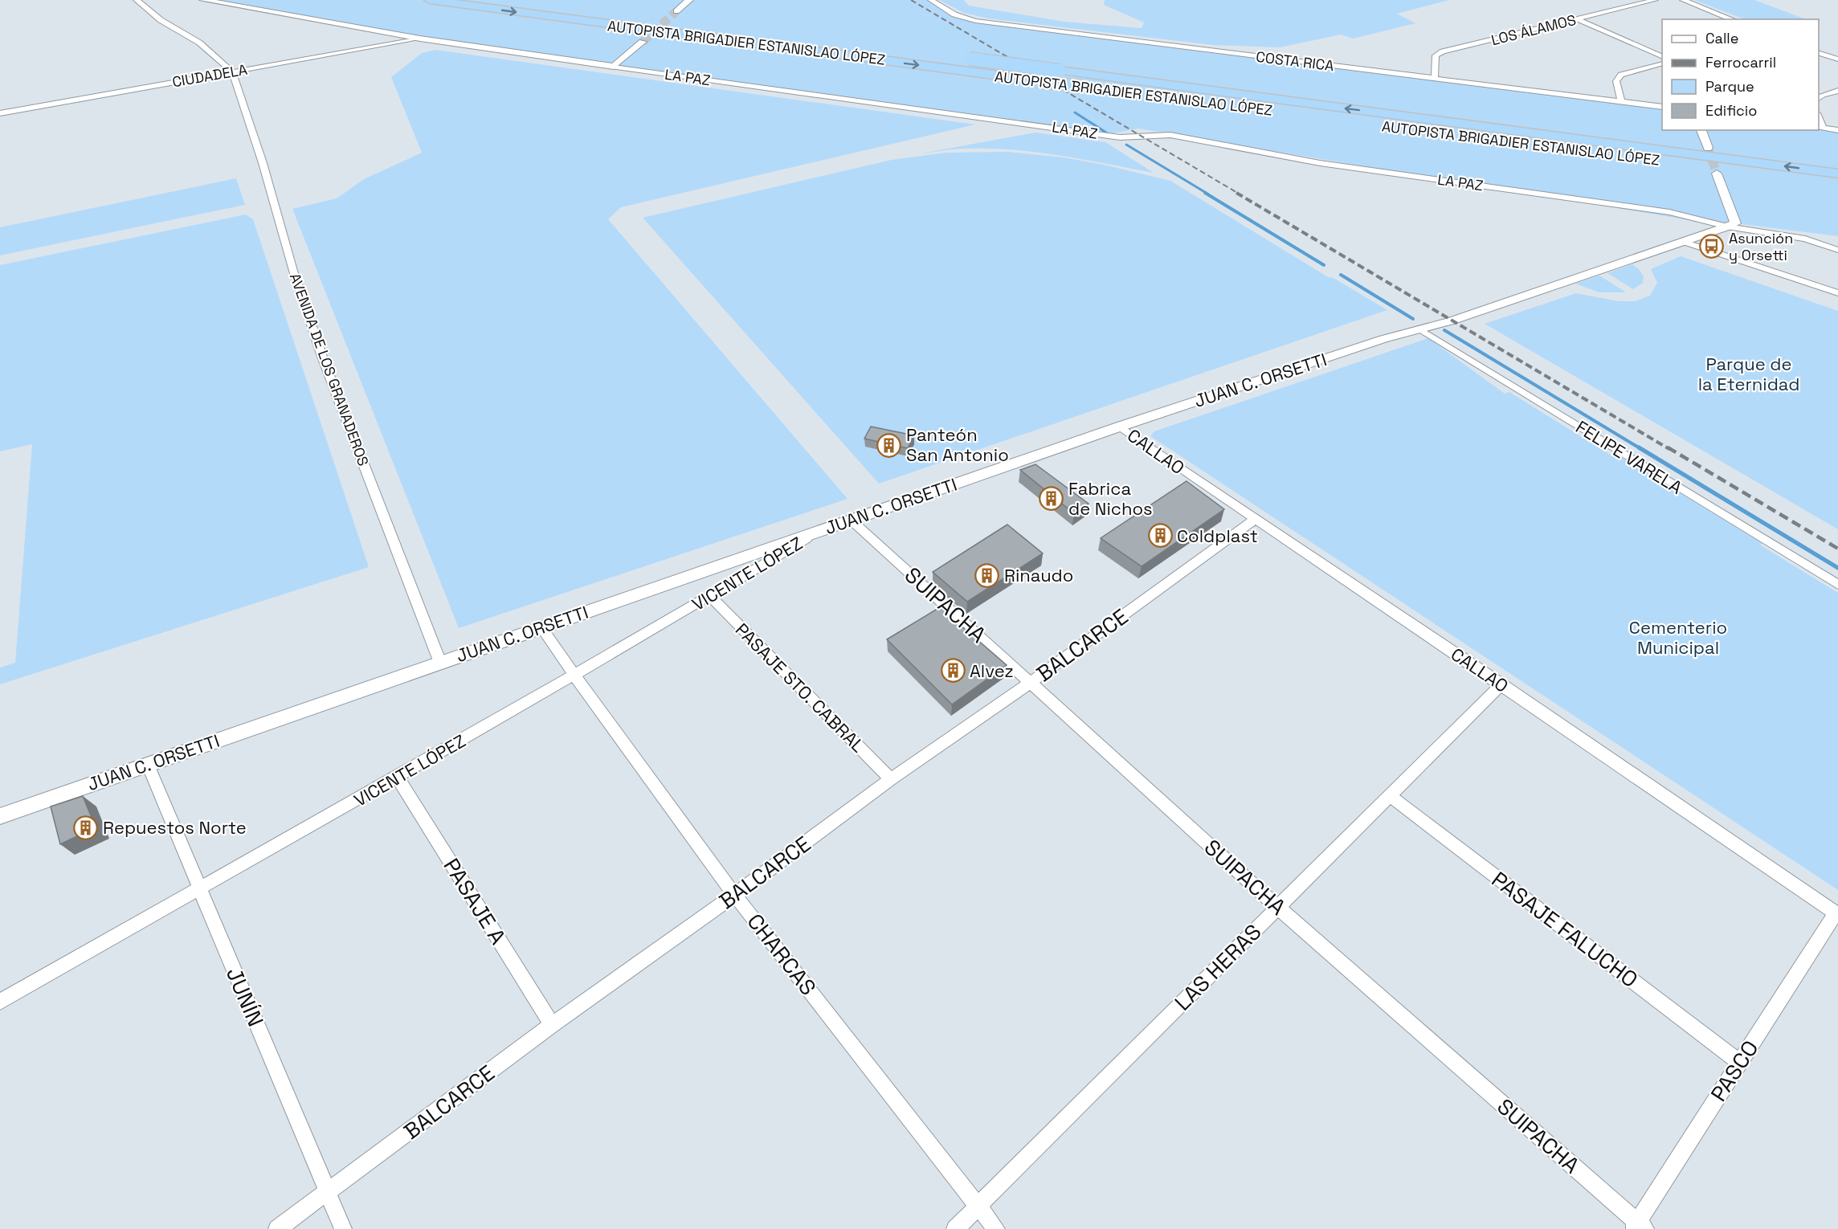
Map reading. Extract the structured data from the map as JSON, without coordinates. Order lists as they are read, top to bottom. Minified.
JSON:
{"streets":{"highway":["AUTOPISTA BRIGADIER ESTANISLAO LÓPEZ"],"street":["LOS ÁLAMOS","COSTA RICA","CIUDADELA","LA PAZ","AVENIDA DE LOS GRANADEROS","JUAN C. ORSETTI","CALLAO","FELIPE VARELA","VICENTE LÓPEZ","SUIPACHA","BALCARCE","PASAJE STO. CABRAL","PASAJE A","PASAJE FALUCHO","CHARCAS","LAS HERAS","JUNÍN","PASCO"]},"crossings":[["LOS ÁLAMOS","COSTA RICA"],["CIUDADELA","LA PAZ"],["CIUDADELA","AVENIDA DE LOS GRANADEROS"],["LA PAZ","JUAN C. ORSETTI"],["AVENIDA DE LOS GRANADEROS","JUAN C. ORSETTI"],["JUAN C. ORSETTI","CALLAO"],["JUAN C. ORSETTI","FELIPE VARELA"],["JUAN C. ORSETTI","VICENTE LÓPEZ"],["JUAN C. ORSETTI","SUIPACHA"],["JUAN C. ORSETTI","CHARCAS"],["JUAN C. ORSETTI","JUNÍN"],["CALLAO","BALCARCE"],["CALLAO","LAS HERAS"],["CALLAO","PASCO"],["VICENTE LÓPEZ","PASAJE STO. CABRAL"],["VICENTE LÓPEZ","PASAJE A"],["VICENTE LÓPEZ","CHARCAS"],["VICENTE LÓPEZ","JUNÍN"],["SUIPACHA","BALCARCE"],["SUIPACHA","LAS HERAS"],["SUIPACHA","PASCO"],["BALCARCE","PASAJE STO. CABRAL"],["BALCARCE","PASAJE A"],["BALCARCE","CHARCAS"],["BALCARCE","JUNÍN"],["PASAJE FALUCHO","LAS HERAS"],["PASAJE FALUCHO","PASCO"],["CHARCAS","LAS HERAS"]],"parks":["Parque de la Eternidad","Cementerio Municipal"],"places":{"bus stop":["Asunción y Orsetti"],"building":["Panteón San Antonio","Fabrica de Nichos","Coldplast","Rinaudo","Alvez","Repuestos Norte"]},"legend":["Calle","Ferrocarril","Parque","Edificio"]}
